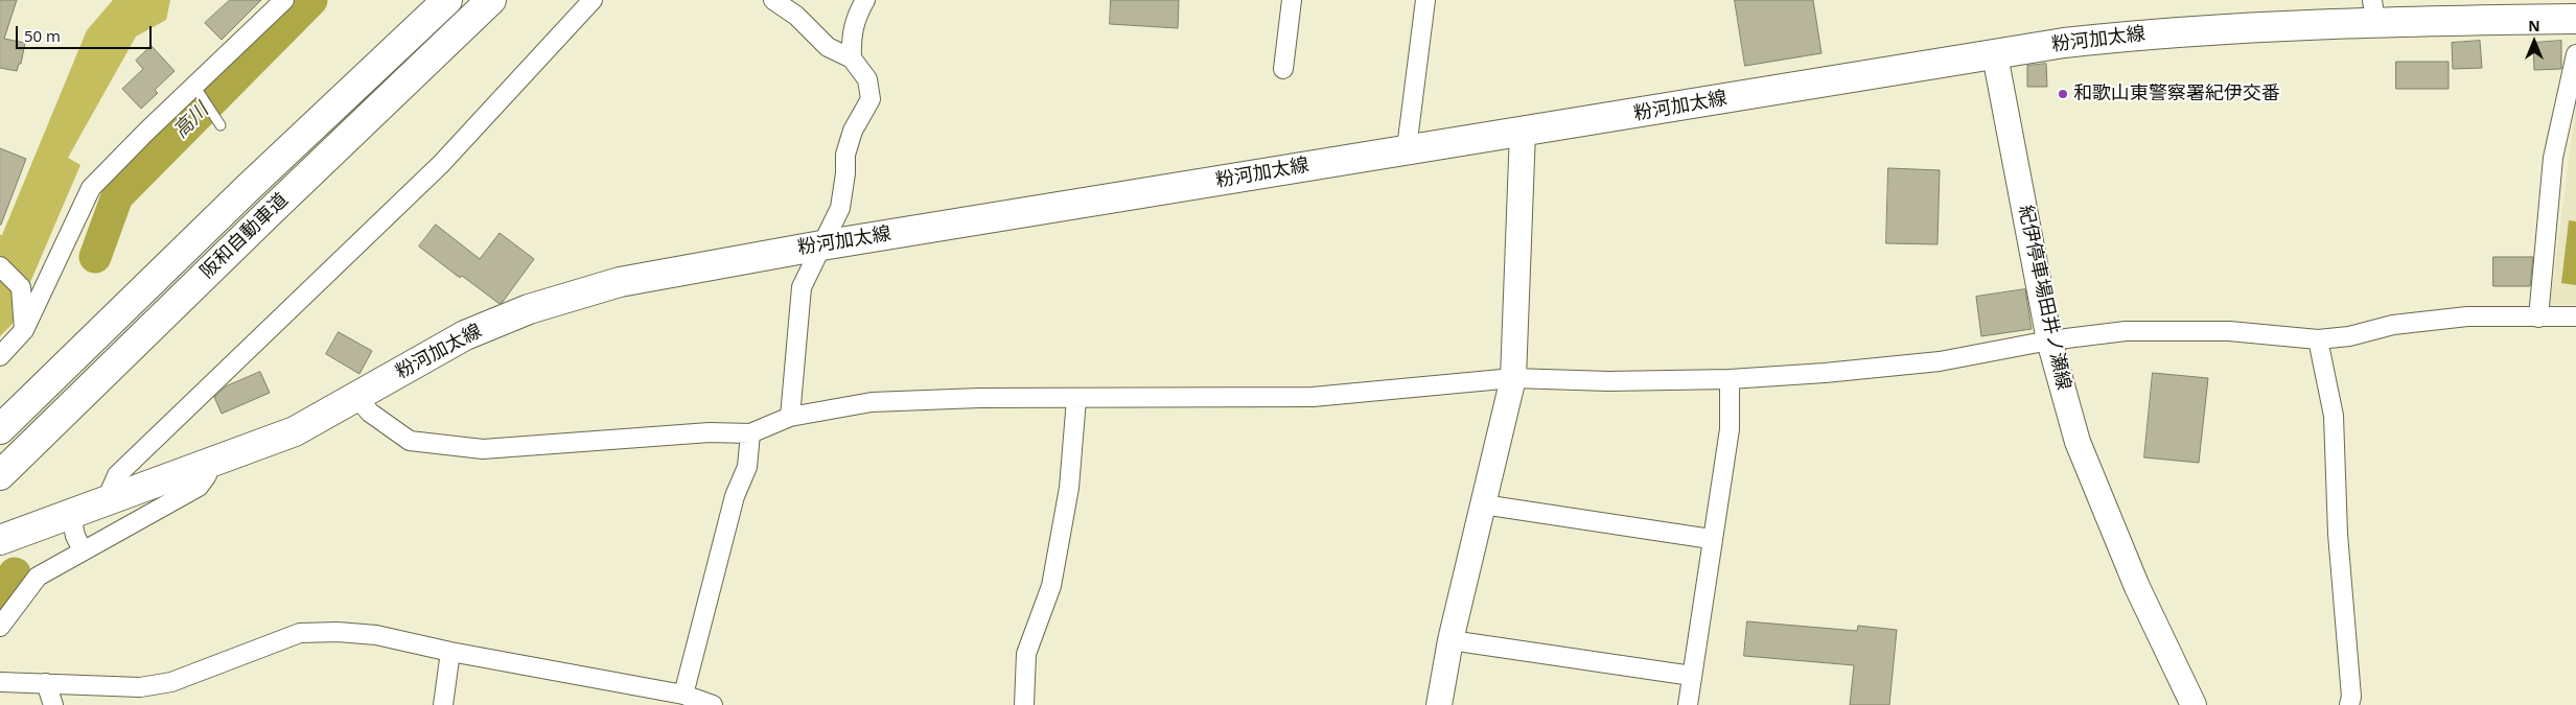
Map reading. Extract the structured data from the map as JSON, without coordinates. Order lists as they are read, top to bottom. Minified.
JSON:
{"streets":{"main road":["粉河加太線","阪和自動車道","紀伊停車場田井ノ瀬線"]},"crossings":[["粉河加太線","紀伊停車場田井ノ瀬線"]],"water":["高川"],"places":["和歌山東警察署紀伊交番"],"scale_bar":"50 m","north":"top"}
